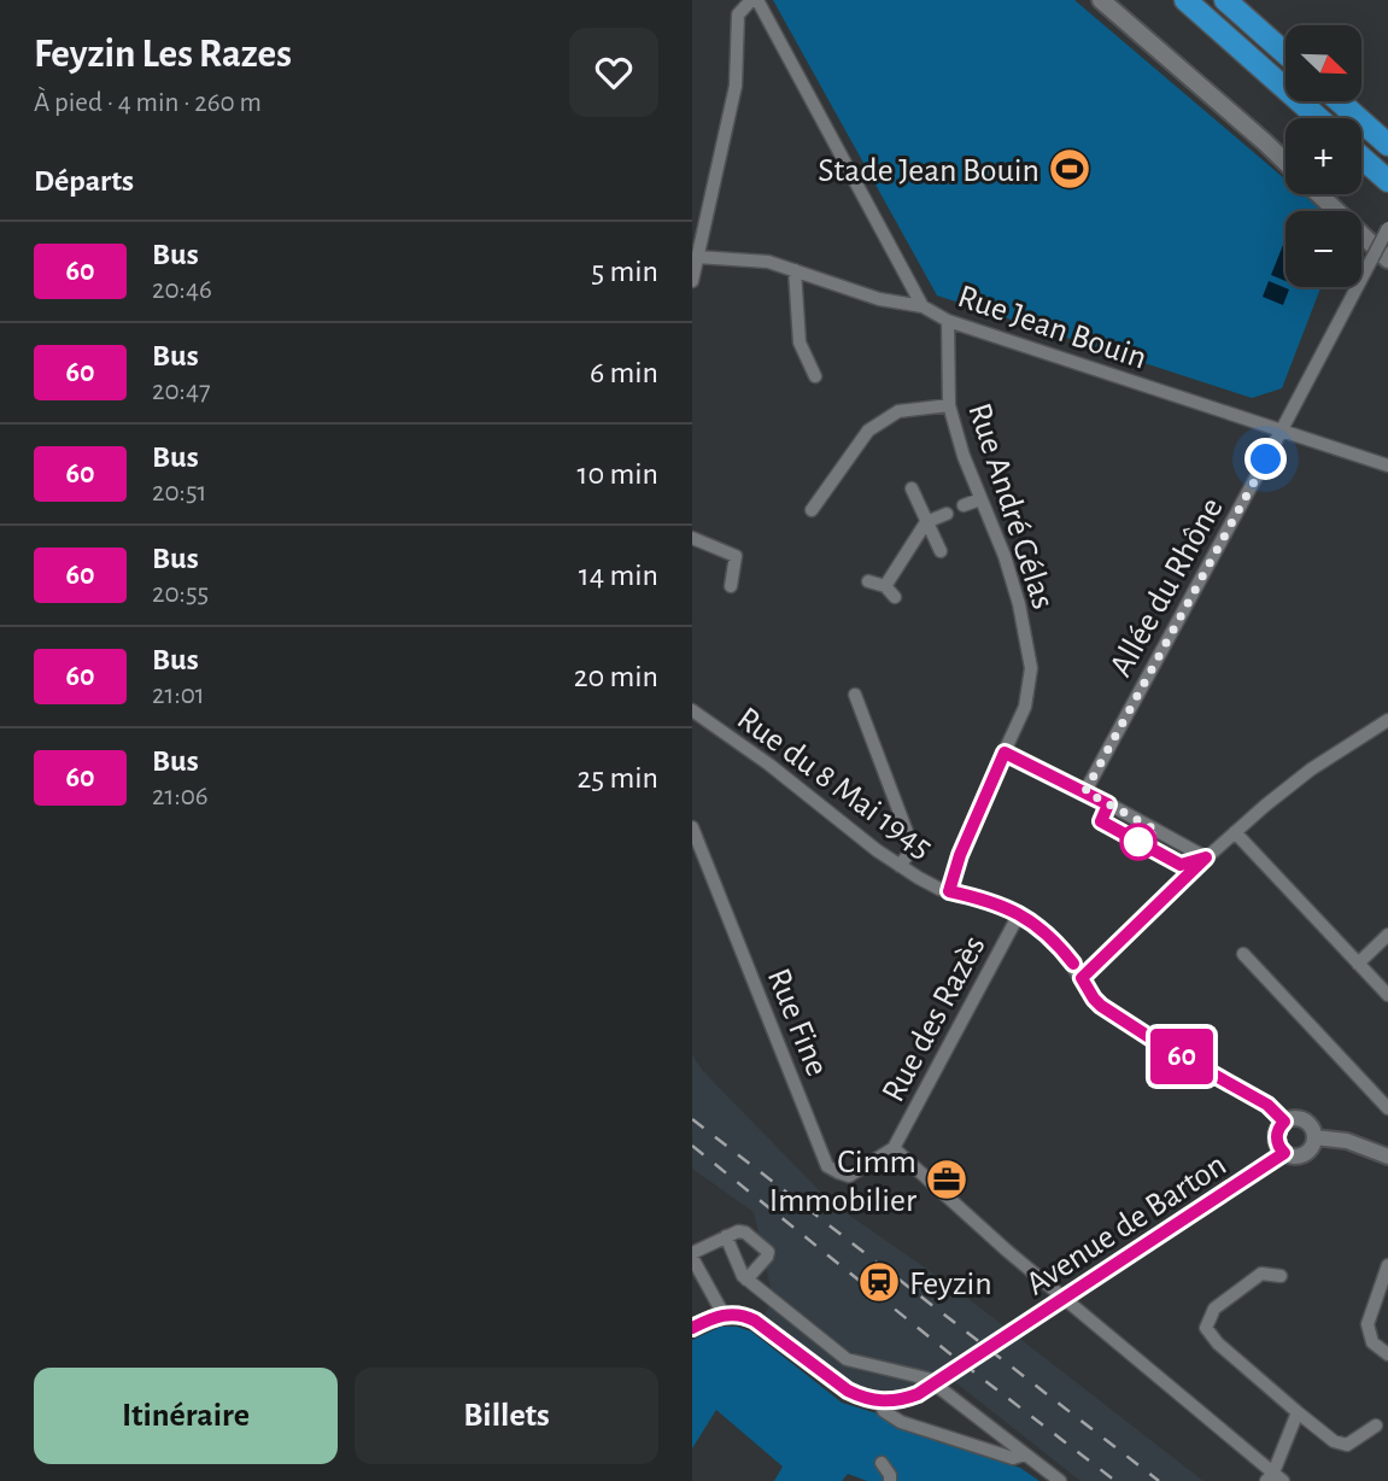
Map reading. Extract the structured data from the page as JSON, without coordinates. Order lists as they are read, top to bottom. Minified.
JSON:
{"streets":{"street":["Rue Jean Bouin","Rue André Gélas","Allée du Rhône","Rue du 8 Mai 1945","Rue des Razès","Rue Fine","Avenue de Barton"]},"crossings":[["Rue Jean Bouin","Rue André Gélas"],["Rue Jean Bouin","Allée du Rhône"],["Rue André Gélas","Rue du 8 Mai 1945"],["Rue du 8 Mai 1945","Rue des Razès"],["Rue du 8 Mai 1945","Avenue de Barton"],["Rue des Razès","Rue Fine"]],"places":{"sports":["Stade Jean Bouin"],"office":["Cimm Immobilier"],"station":["Feyzin"]},"lines":["bus line 60"],"north":"bottom right","page":{"heading":[["Feyzin Les Razes","À pied · 4 min · 260 m"],"Départs"],"on_map":"60","map_buttons":["+","−"],"list":[{"mark":"60","name":"Bus","note":"20:46","value":"5 min"},{"mark":"60","name":"Bus","note":"20:47","value":"6 min"},{"mark":"60","name":"Bus","note":"20:51","value":"10 min"},{"mark":"60","name":"Bus","note":"20:55","value":"14 min"},{"mark":"60","name":"Bus","note":"21:01","value":"20 min"},{"mark":"60","name":"Bus","note":"21:06","value":"25 min"}],"buttons":["Itinéraire","Billets"]}}
